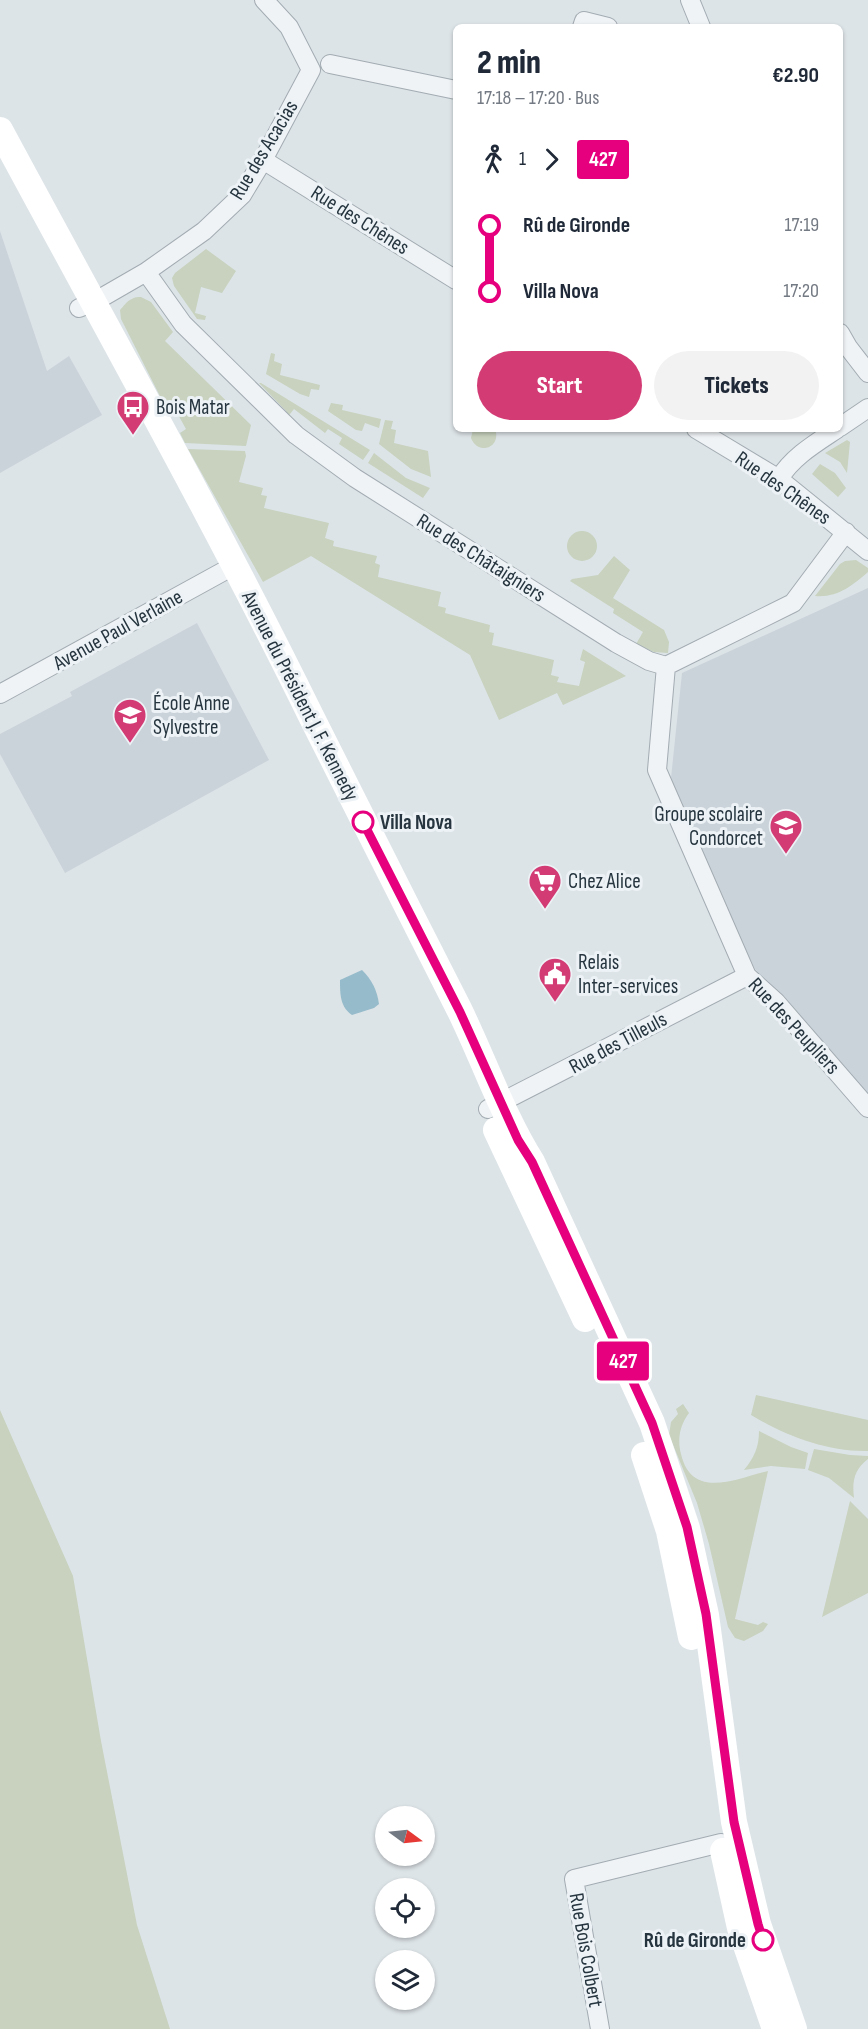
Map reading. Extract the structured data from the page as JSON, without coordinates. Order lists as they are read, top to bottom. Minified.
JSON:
{"streets":{"main road":["Avenue du Président J. F. Kennedy"],"street":["Rue des Acacias","Rue des Chênes","Rue des Châtaigniers","Avenue Paul Verlaine","Rue des Peupliers","Rue des Tilleuls","Rue Bois Colbert"]},"crossings":[["Rue des Acacias","Rue des Chênes"],["Rue des Acacias","Rue des Châtaigniers"],["Rue des Acacias","Avenue du Président J. F. Kennedy"],["Rue des Châtaigniers","Rue des Peupliers"],["Avenue Paul Verlaine","Avenue du Président J. F. Kennedy"],["Avenue du Président J. F. Kennedy","Rue des Tilleuls"],["Avenue du Président J. F. Kennedy","Rue Bois Colbert"],["Rue des Peupliers","Rue des Tilleuls"]],"places":{"bus stop":["Bois Matar"],"school or university":["École Anne Sylvestre","Groupe scolaire Condorcet"],"other":["Villa Nova","Rû de Gironde"],"supermarket":["Chez Alice"],"public building":["Relais Inter-services"]},"lines":["bus line 427"],"north":"right","page":{"on_map":"427","heading":["2 min","17:18 – 17:20 · Bus","€2.90"],"legs":["1","427"],"list":[{"name":"Rû de Gironde","value":"17:19"},{"name":"Villa Nova","value":"17:20"}],"buttons":["Start","Tickets"]}}
